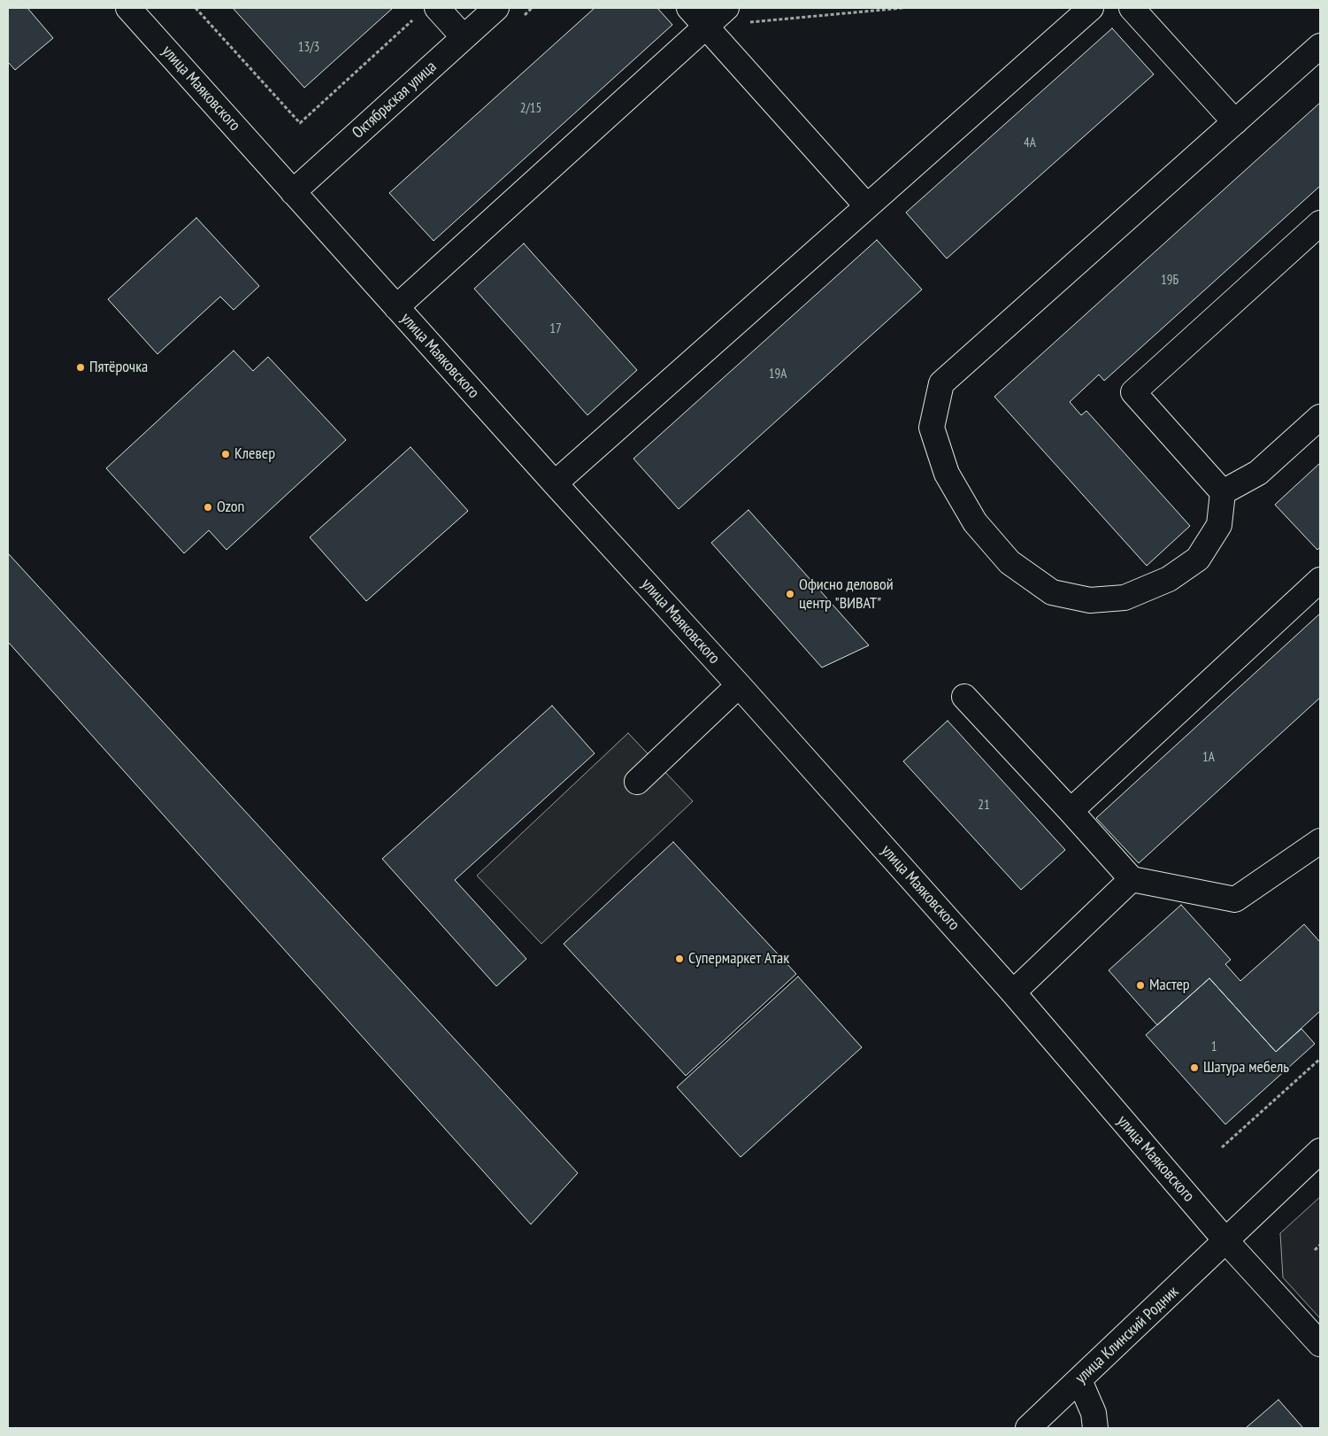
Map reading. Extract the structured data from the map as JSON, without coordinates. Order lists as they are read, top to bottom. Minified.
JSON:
{"streets":{"street":["улица Маяковского","Октябрьская улица","улица Клинский Родник"]},"crossings":[["улица Маяковского","Октябрьская улица"],["улица Маяковского","улица Клинский Родник"]],"places":["Пятёрочка","Клевер","Ozon","Офисно деловой центр \"ВИВАТ\"","Супермаркет Атак","Мастер","Шатура мебель"],"house_numbers":["13/3","2/15","4А","19Б","17","19А","1А","21","1"]}
